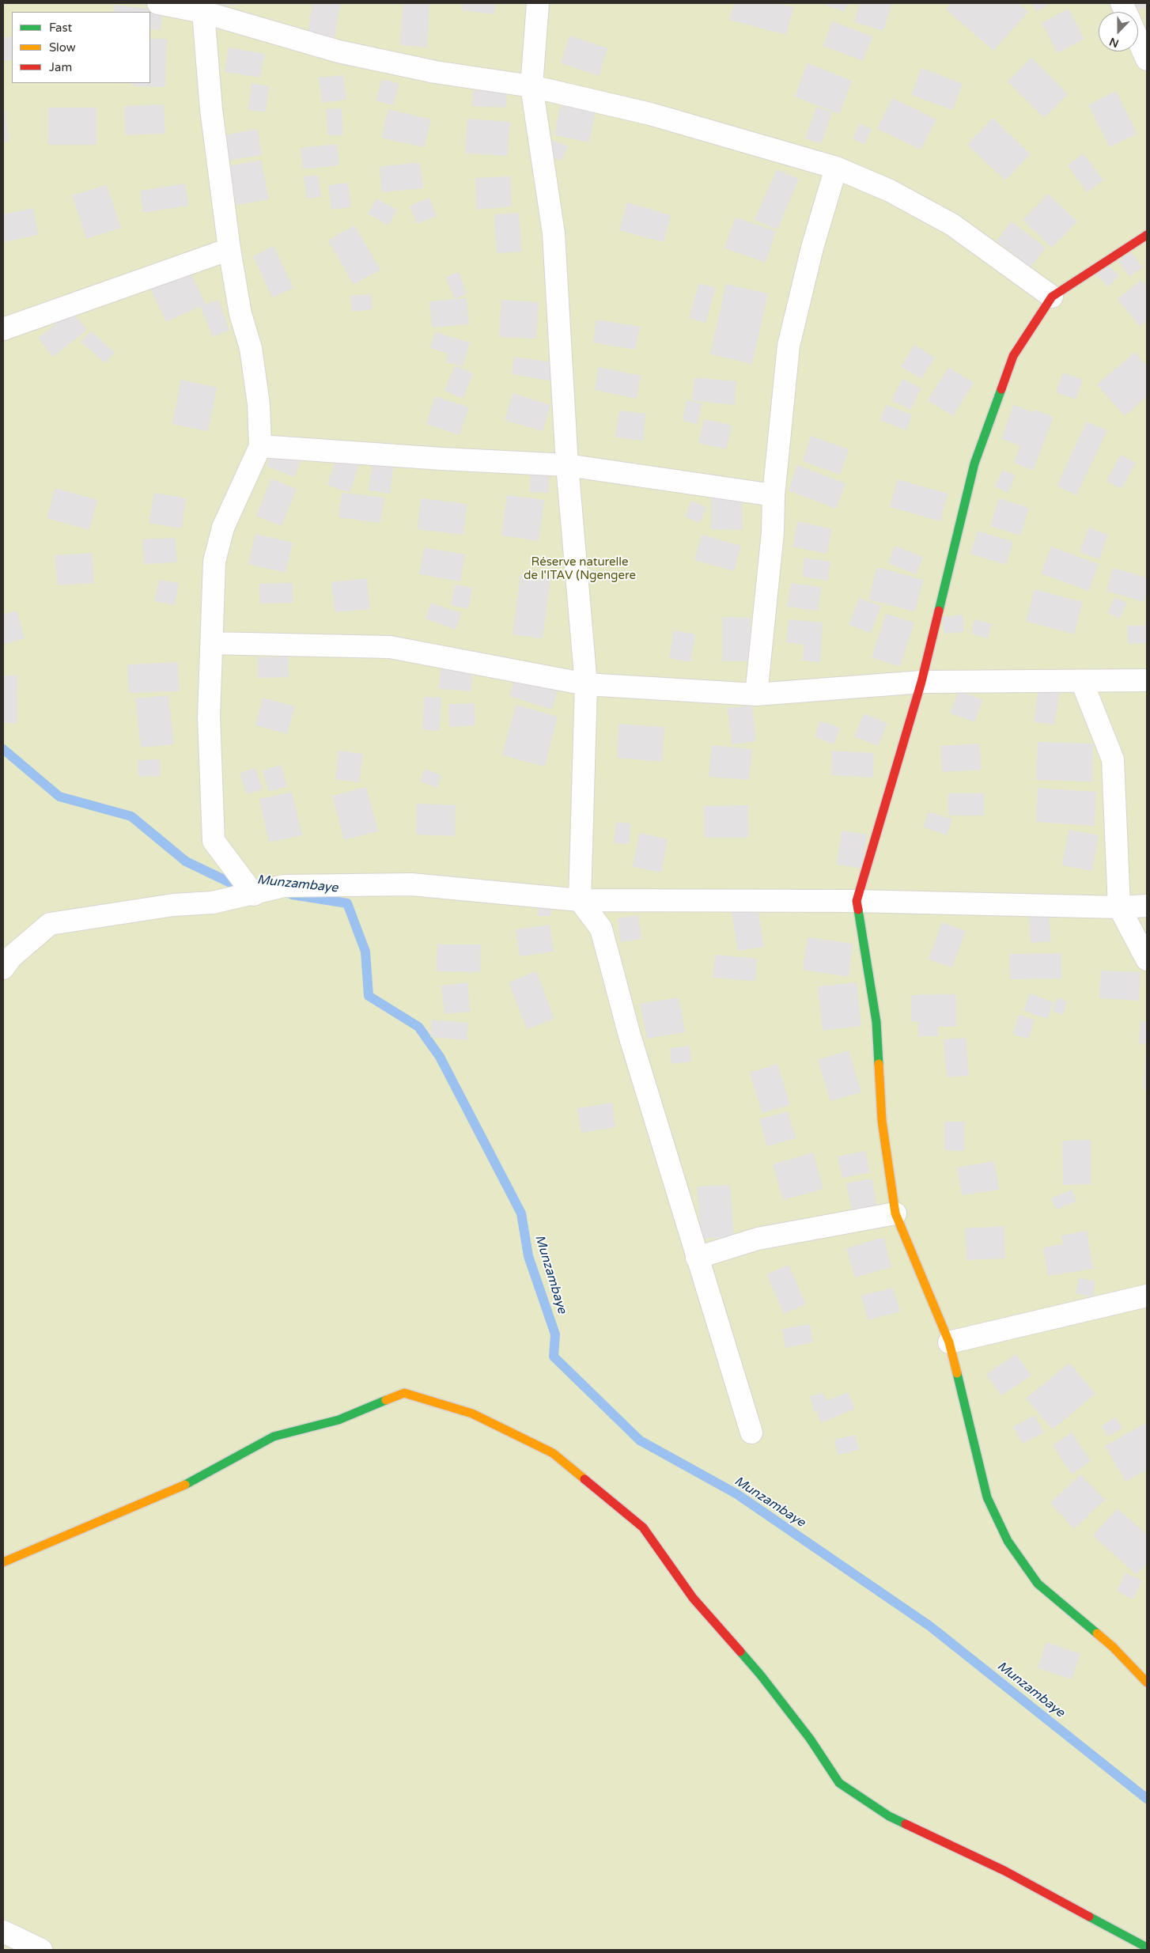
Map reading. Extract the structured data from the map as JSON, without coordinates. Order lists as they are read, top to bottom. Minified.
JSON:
{"water":["Munzambaye"],"parks":["Réserve naturelle de l'ITAV (Ngengere"],"legend":["Fast","Slow","Jam"],"north":"bottom"}
